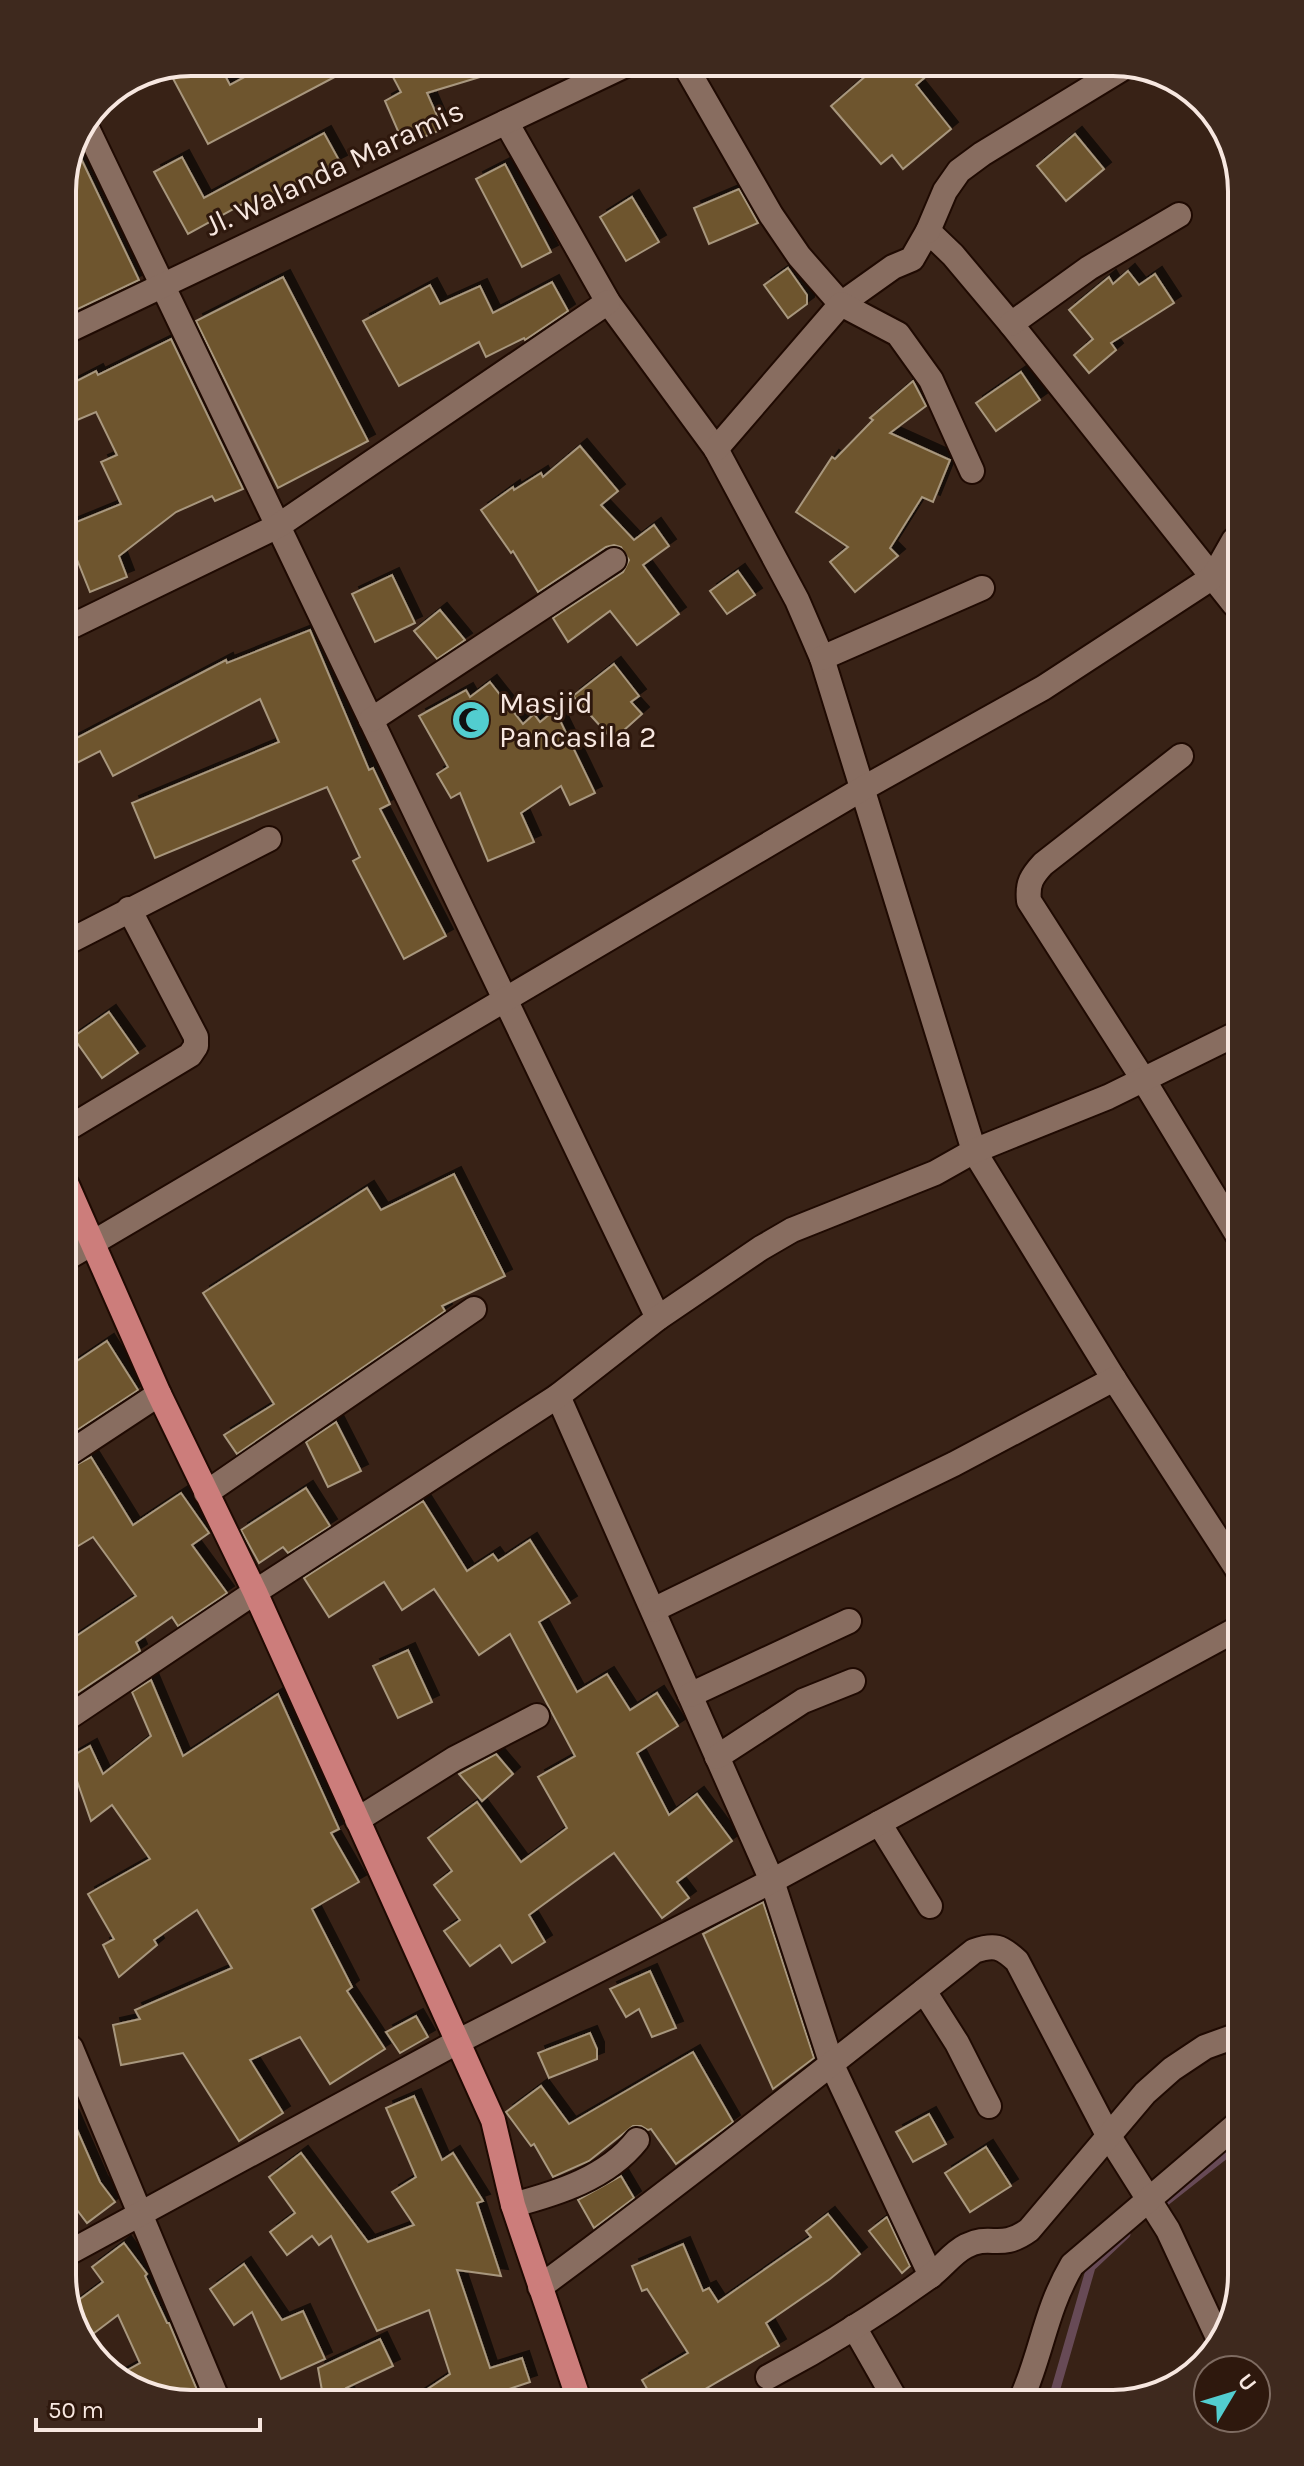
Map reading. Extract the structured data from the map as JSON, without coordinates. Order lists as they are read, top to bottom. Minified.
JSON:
{"streets":{"street":["Jl. Walanda Maramis"]},"places":{"mosque":["Masjid Pancasila 2"]},"scale_bar":"50 m","north":"top right"}
